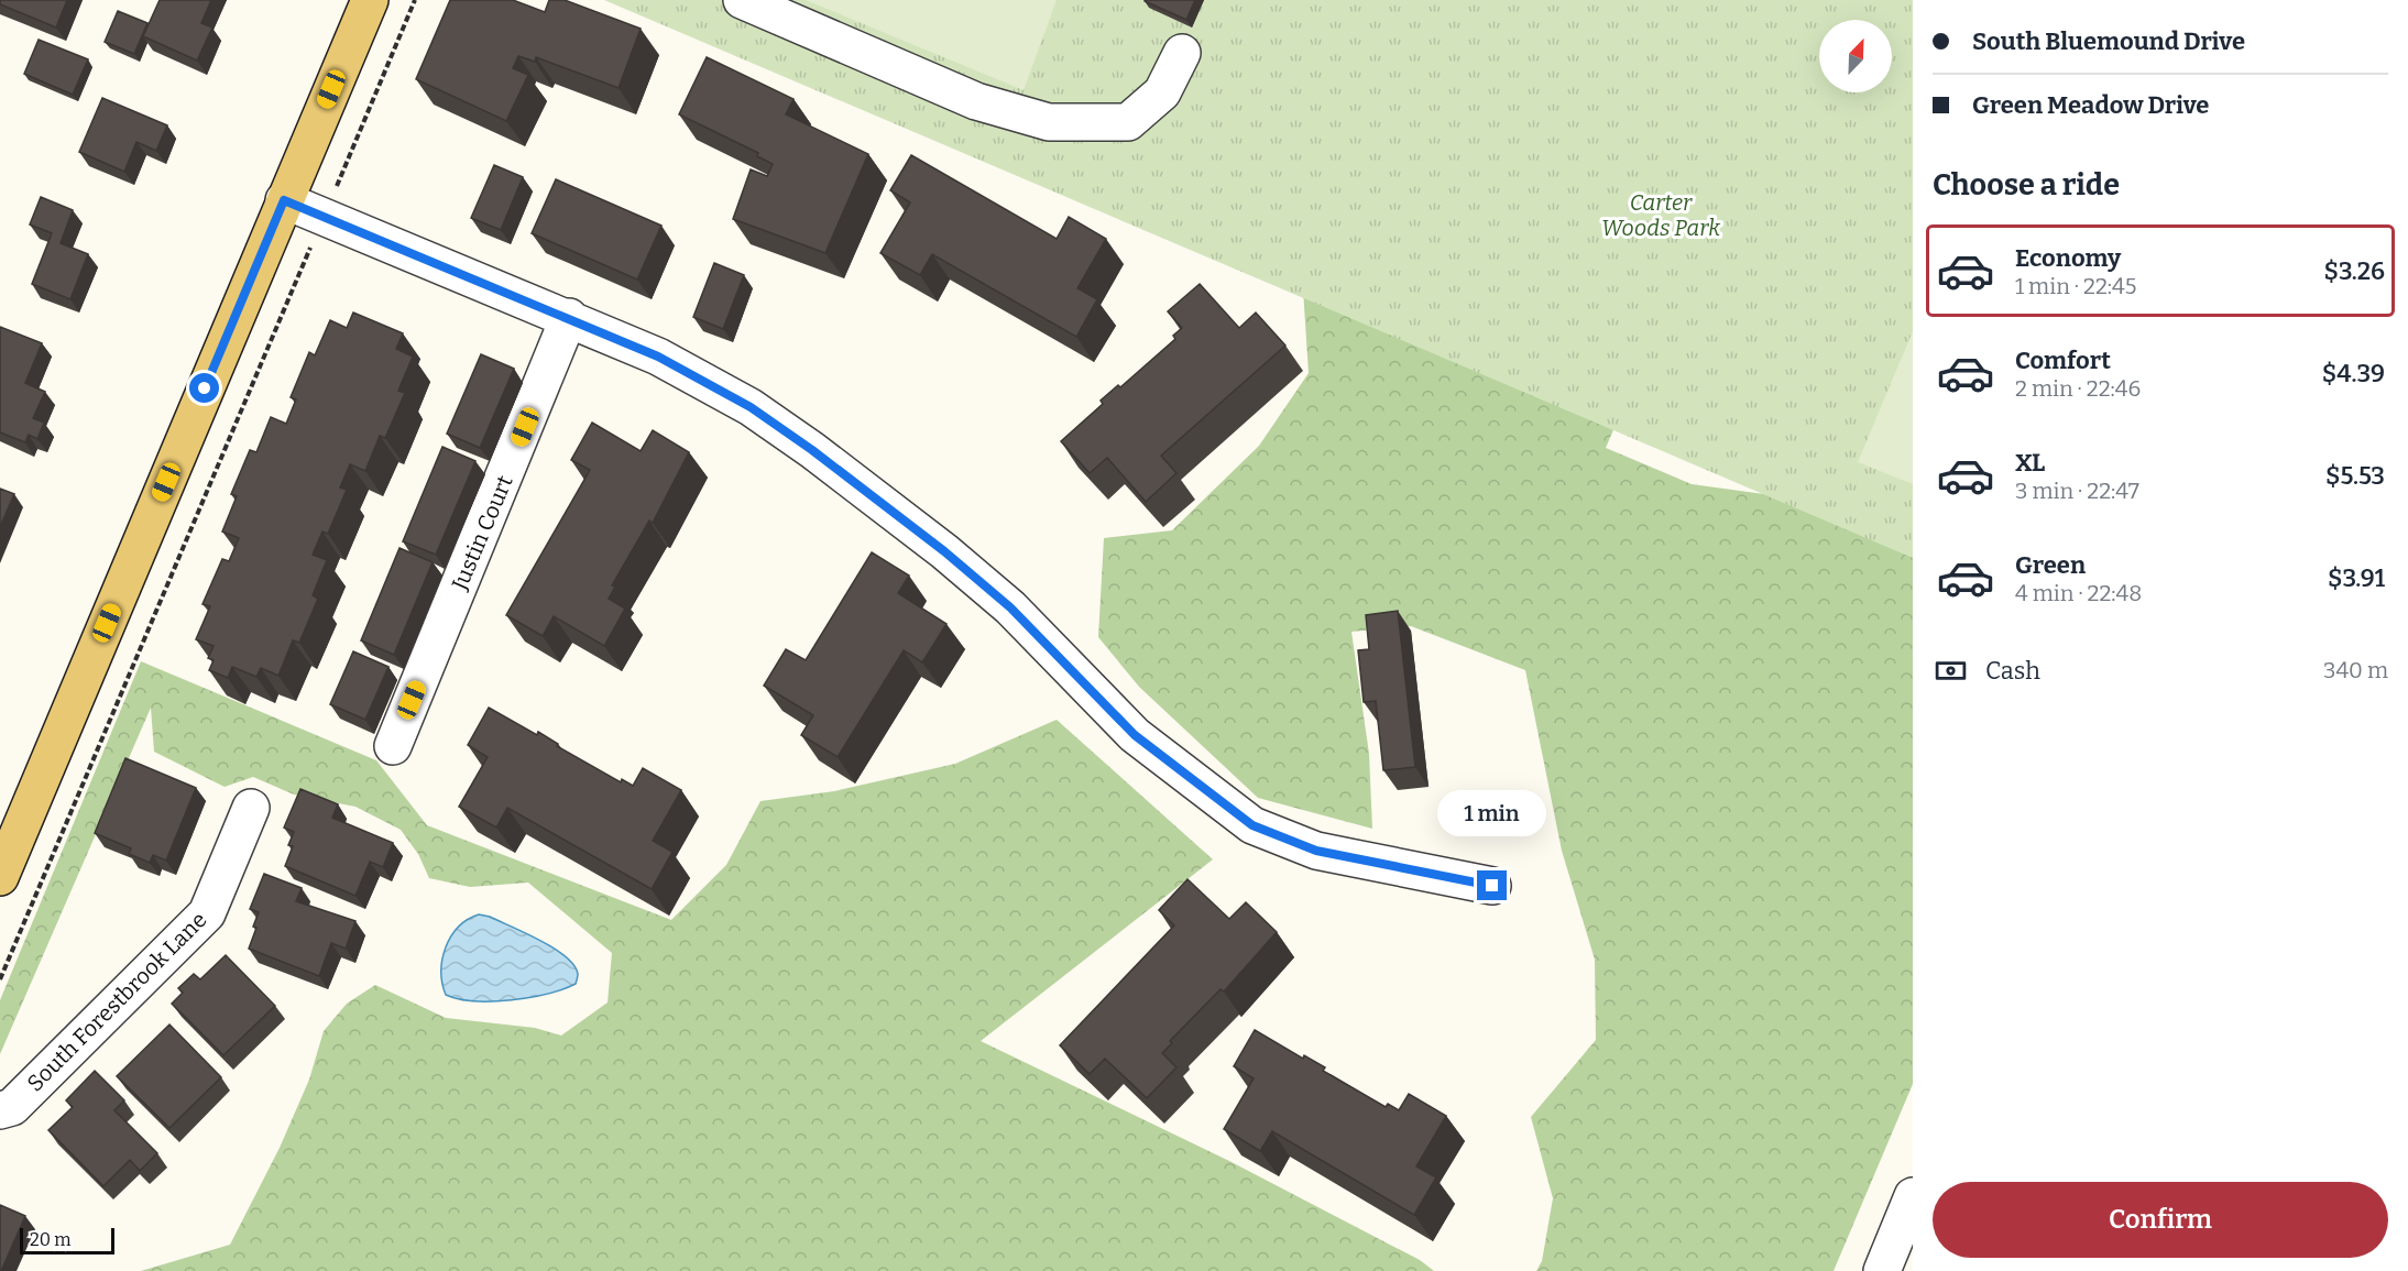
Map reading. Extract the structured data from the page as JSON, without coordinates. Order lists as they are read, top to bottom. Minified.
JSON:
{"streets":{"street":["Justin Court","South Forestbrook Lane"]},"parks":["Carter Woods Park"],"scale_bar":"20 m","north":"top right","page":{"banner":["South Bluemound Drive","Green Meadow Drive"],"heading":"Choose a ride","list":[{"name":"Economy","note":"1 min · 22:45","value":"$3.26"},{"name":"Comfort","note":"2 min · 22:46","value":"$4.39"},{"name":"XL","note":"3 min · 22:47","value":"$5.53"},{"name":"Green","note":"4 min · 22:48","value":"$3.91"}],"pay":["Cash","340 m"],"bubble":"1 min","buttons":"Confirm","scale":"20 m"}}
